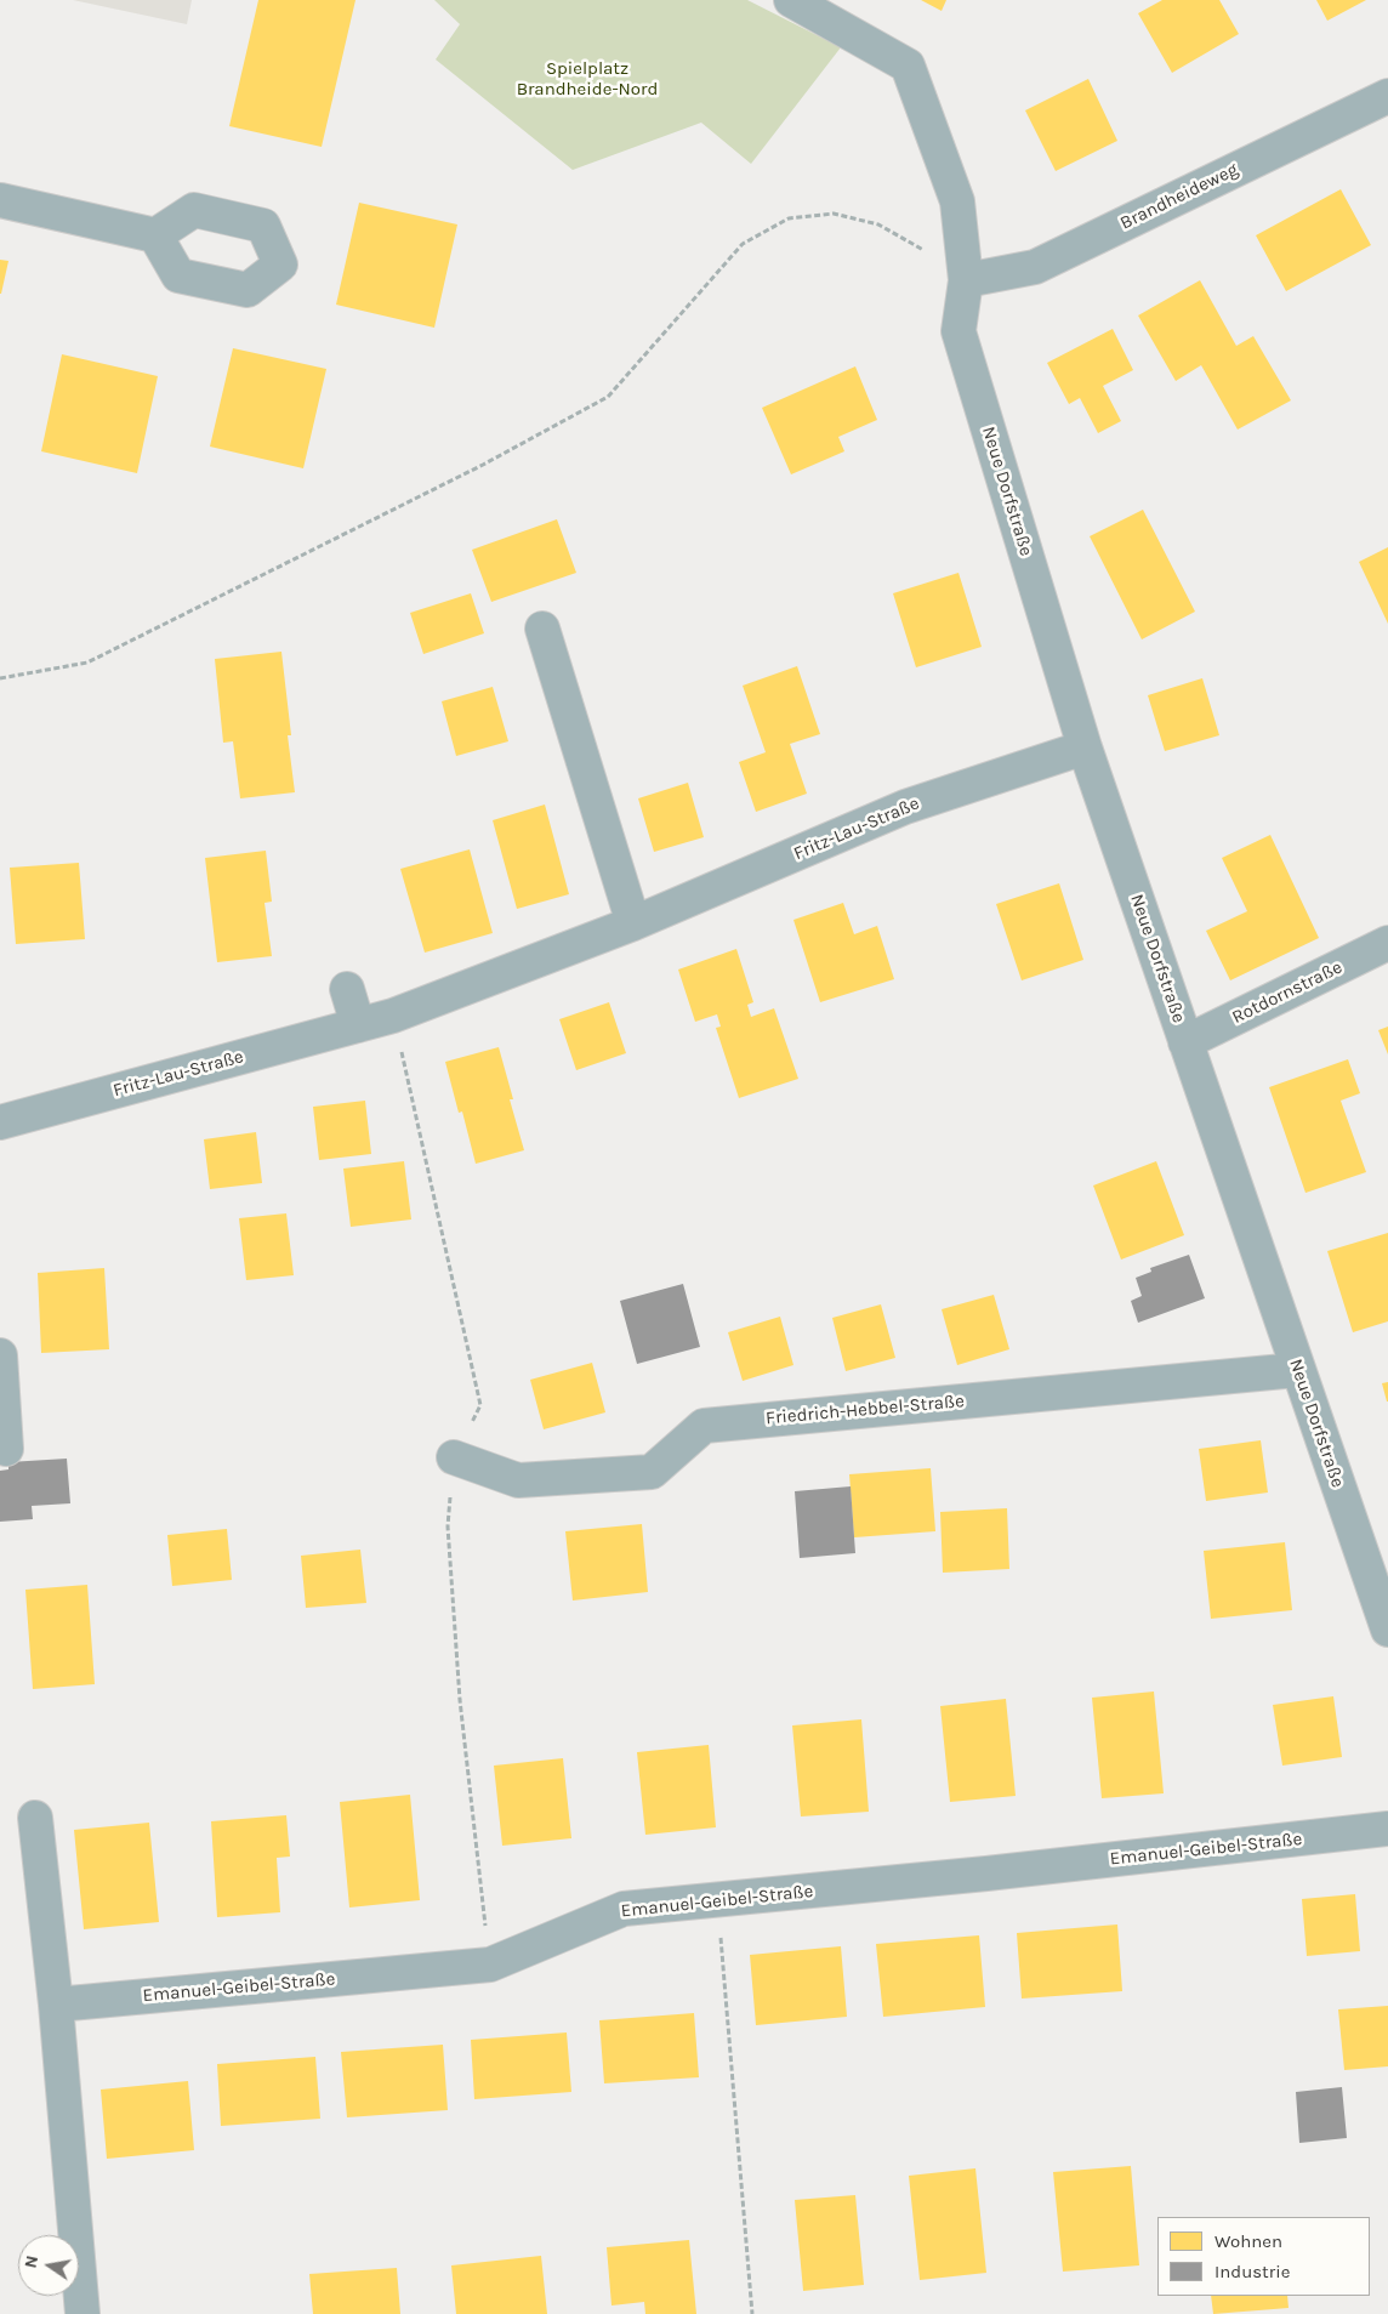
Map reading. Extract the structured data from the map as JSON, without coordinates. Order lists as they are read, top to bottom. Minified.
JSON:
{"streets":{"street":["Brandheideweg","Neue Dorfstraße","Fritz-Lau-Straße","Rotdornstraße","Friedrich-Hebbel-Straße","Emanuel-Geibel-Straße"]},"crossings":[["Brandheideweg","Neue Dorfstraße"],["Neue Dorfstraße","Fritz-Lau-Straße"],["Neue Dorfstraße","Rotdornstraße"],["Neue Dorfstraße","Friedrich-Hebbel-Straße"]],"parks":["Spielplatz Brandheide-Nord"],"legend":["Wohnen","Industrie"],"north":"left"}
